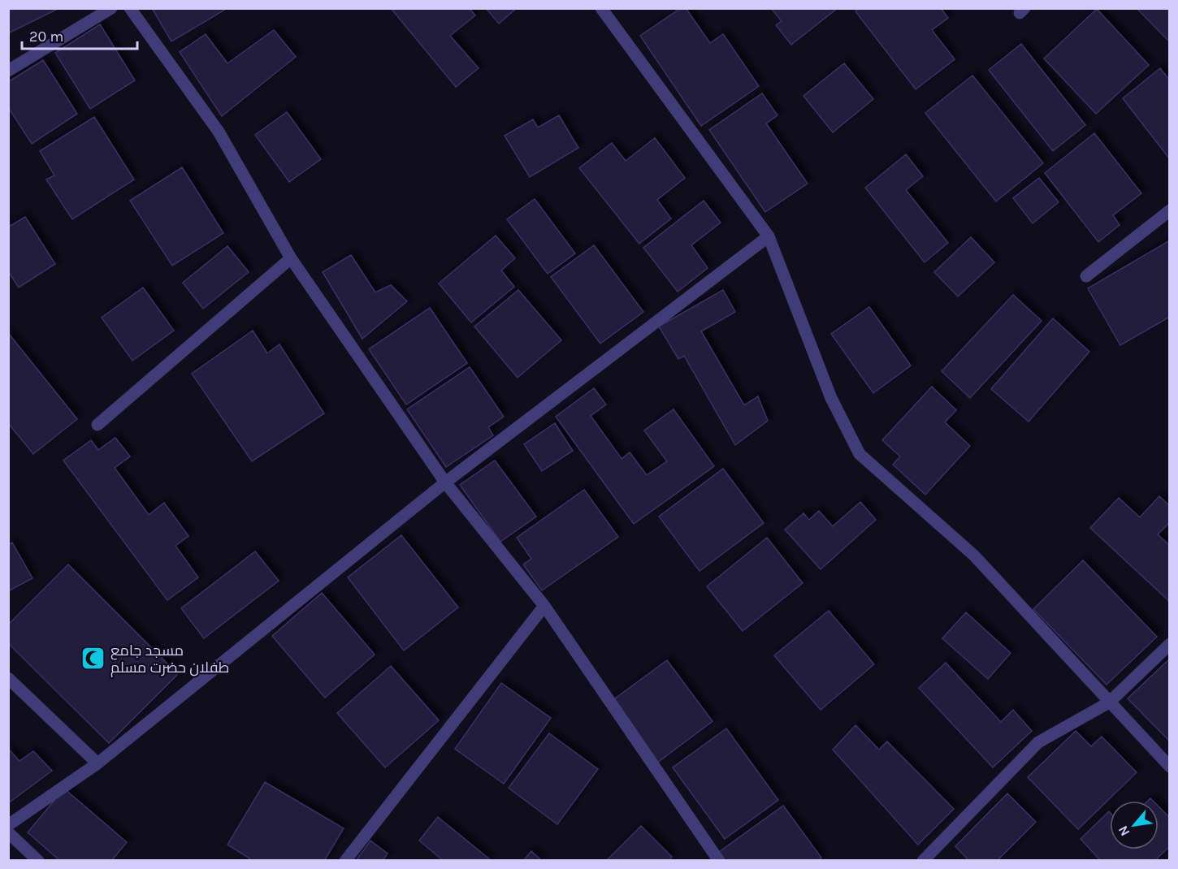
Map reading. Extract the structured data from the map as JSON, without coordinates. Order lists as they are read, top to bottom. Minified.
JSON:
{"places":{"mosque":["مسجد جامع طفلان حضرت مسلم"]},"scale_bar":"20 m","north":"bottom left"}
